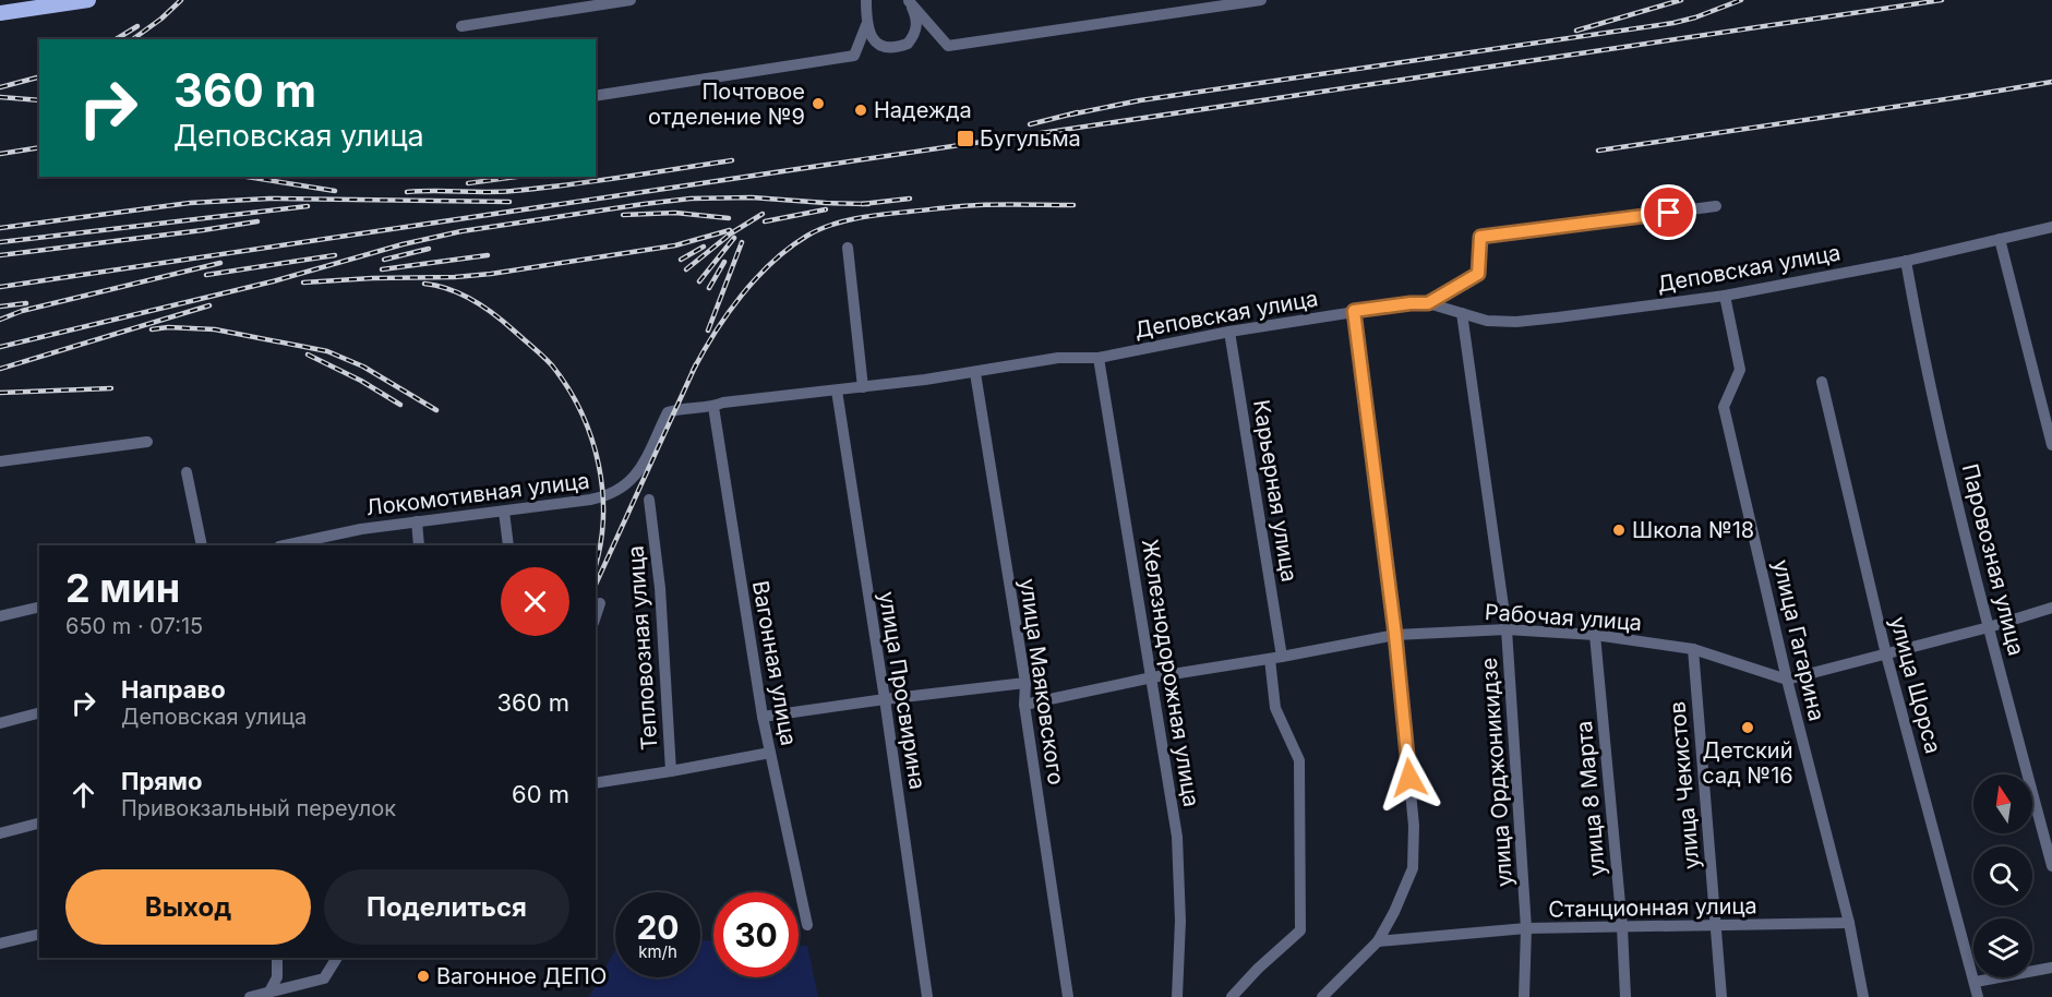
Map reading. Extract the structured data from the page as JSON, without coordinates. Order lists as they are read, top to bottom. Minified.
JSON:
{"streets":{"street":["Деповская улица","Карьерная улица","Локомотивная улица","Паровозная улица","Рабочая улица","улица Гагарина","Тепловозная улица","Вагонная улица","Железнодорожная улица","улица Маяковского","улица Щорса","улица Просвирина","улица Орджоникидзе","улица Чекистов","улица 8 Марта","Станционная улица"]},"crossings":[["Деповская улица","Карьерная улица"],["Деповская улица","Локомотивная улица"],["Деповская улица","Паровозная улица"],["Деповская улица","улица Гагарина"],["Деповская улица","Вагонная улица"],["Деповская улица","Железнодорожная улица"],["Деповская улица","улица Маяковского"],["Деповская улица","улица Просвирина"],["Деповская улица","улица Орджоникидзе"],["Карьерная улица","Рабочая улица"],["Локомотивная улица","Вагонная улица"],["Рабочая улица","улица Гагарина"],["Рабочая улица","Железнодорожная улица"],["Рабочая улица","улица Маяковского"],["Рабочая улица","улица Орджоникидзе"],["Рабочая улица","улица Чекистов"],["Рабочая улица","улица 8 Марта"],["улица Гагарина","Станционная улица"],["Тепловозная улица","Вагонная улица"],["улица Орджоникидзе","Станционная улица"],["улица Чекистов","Станционная улица"],["улица 8 Марта","Станционная улица"]],"places":{"other":["Почтовое отделение №9","Надежда","Школа №18","Детский сад №16","Вагонное ДЕПО"],"transit":["Бугульма"]},"north":"top","page":{"turn":["360 m","Деповская улица"],"heading":["2 мин","650 m · 07:15"],"list":[{"name":"Направо","note":"Деповская улица","value":"360 m"},{"name":"Прямо","note":"Привокзальный переулок","value":"60 m"}],"buttons":["Выход","Поделиться"],"speed":"20 km/h","limit":"30"}}
